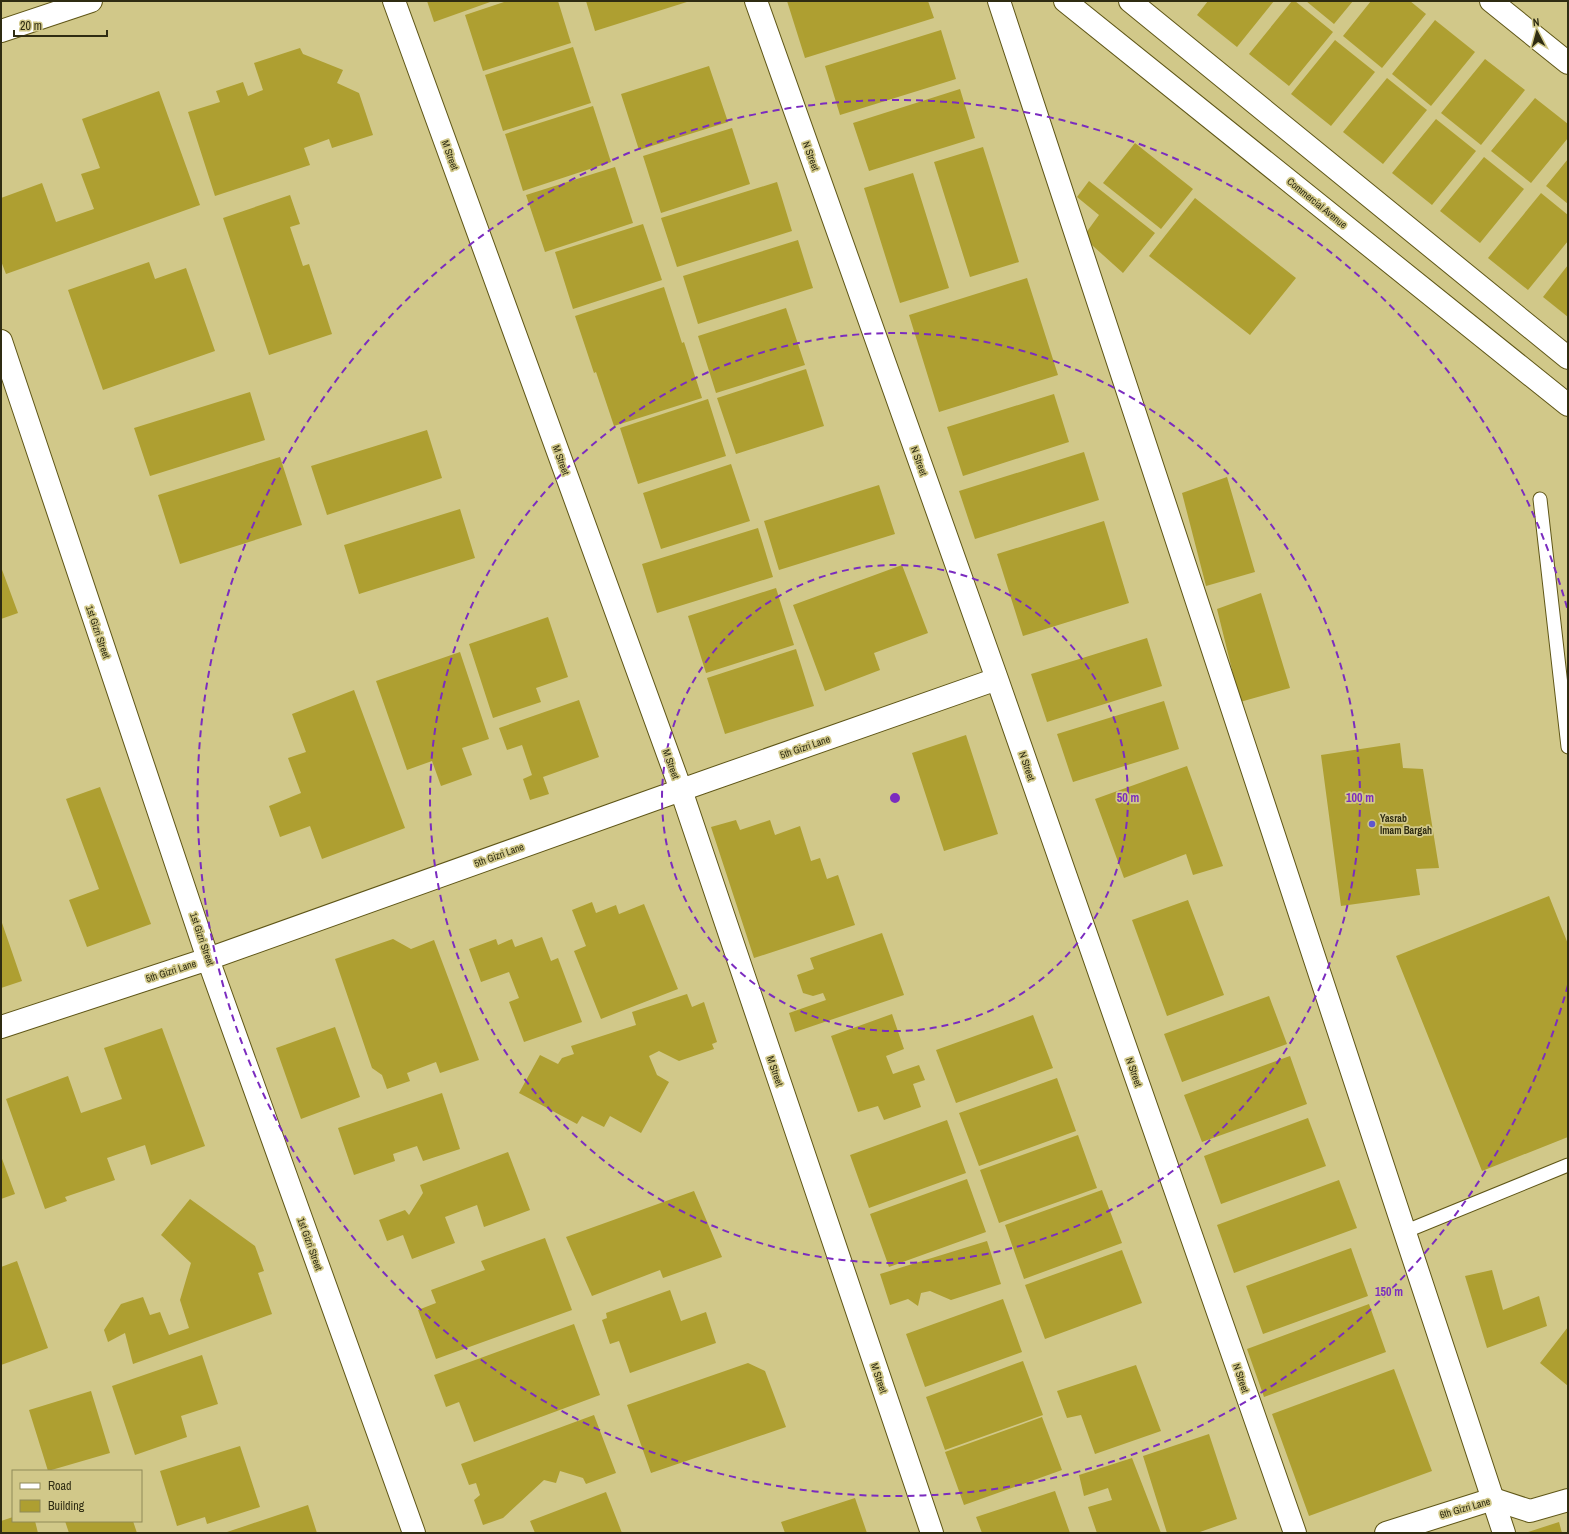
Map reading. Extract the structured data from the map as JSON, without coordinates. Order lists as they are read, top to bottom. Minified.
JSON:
{"streets":{"street":["M Street","N Street","Commercial Avenue","1st Gizri Street","5th Gizri Lane","6th Gizri Lane"]},"crossings":[["M Street","5th Gizri Lane"],["N Street","5th Gizri Lane"],["1st Gizri Street","5th Gizri Lane"]],"places":["Yasrab Imam Bargah"],"legend":["Road","Building"],"scale_bar":"20 m","north":"top","rings":["50 m","100 m","150 m"]}
